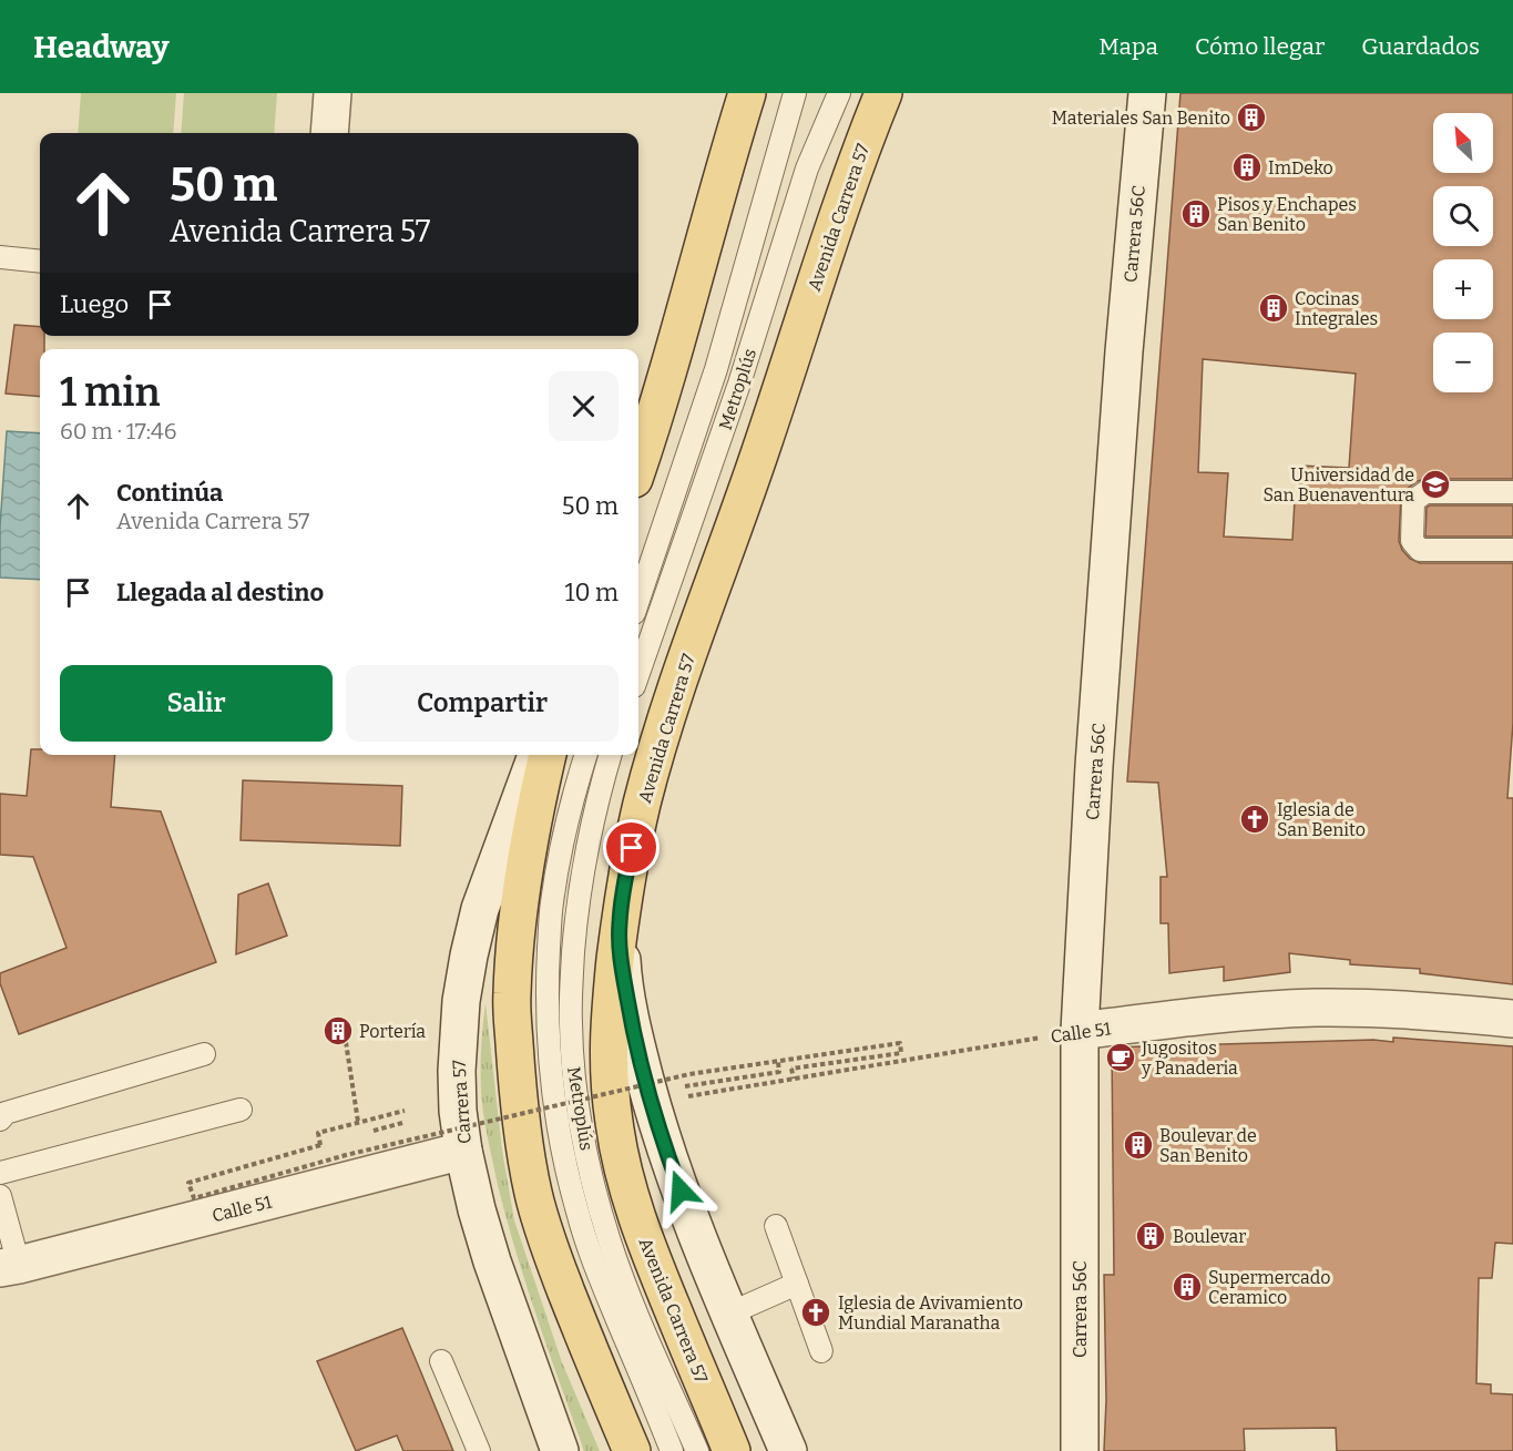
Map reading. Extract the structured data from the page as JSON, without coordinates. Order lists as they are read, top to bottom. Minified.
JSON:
{"streets":{"main road":["Avenida Carrera 57"],"street":["Carrera 56C","Calle 51","Carrera 57"],"lane":["Metroplús"]},"crossings":[["Carrera 56C","Calle 51"],["Calle 51","Carrera 57"]],"places":{"building":["Materiales San Benito","ImDeko","Pisos y Enchapes San Benito","Cocinas Integrales","Portería","Boulevar de San Benito","Boulevar","Supermercado Ceramico"],"school or university":["Universidad de San Buenaventura"],"church":["Iglesia de San Benito","Iglesia de Avivamiento Mundial Maranatha"],"cafe":["Jugositos y Panaderia"]},"north":"top left","page":{"header":"Headway","nav":["Mapa","Cómo llegar","Guardados"],"map_buttons":["+","−"],"turn":["50 m","Avenida Carrera 57"],"then":"Luego","heading":["1 min","60 m · 17:46"],"list":[{"name":"Continúa","note":"Avenida Carrera 57","value":"50 m"},{"name":"Llegada al destino","value":"10 m"}],"buttons":["Salir","Compartir"]}}
